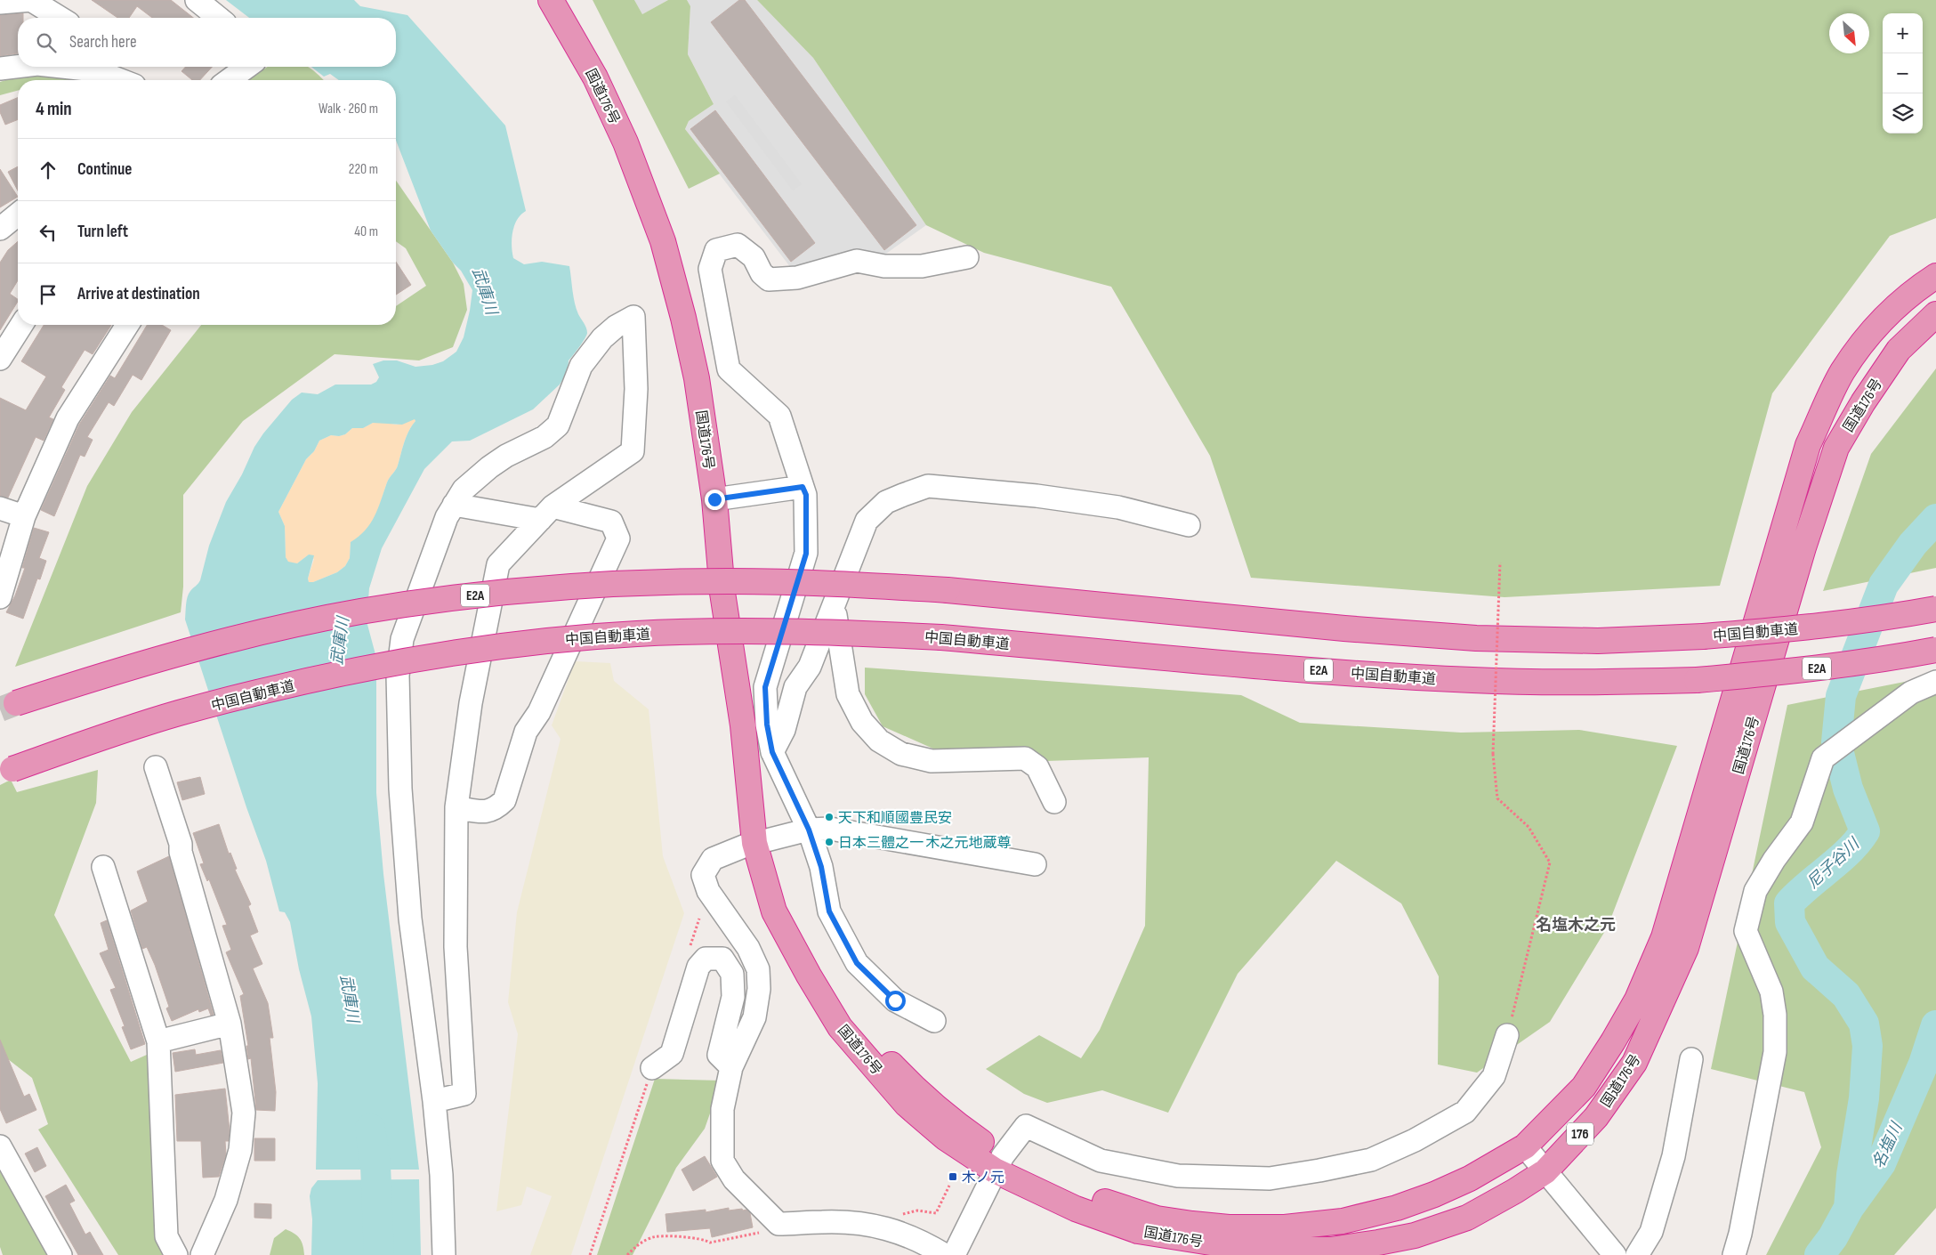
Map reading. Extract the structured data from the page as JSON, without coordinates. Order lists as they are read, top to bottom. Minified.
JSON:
{"streets":{"highway":["国道176号","E2A","中国自動車道","176"]},"districts":["名塩木之元"],"water":["武庫川","尼子谷川","名塩川"],"places":{"other":["天下和順國豊民安","日本三體之一 木之元地蔵尊"],"transit":["木ノ元"]},"north":"bottom right","page":{"map_buttons":["+","−"],"search":"Search here","heading":["4 min","Walk · 260 m"],"list":[["Continue","220 m"],["Turn left","40 m"],"Arrive at destination"]}}
